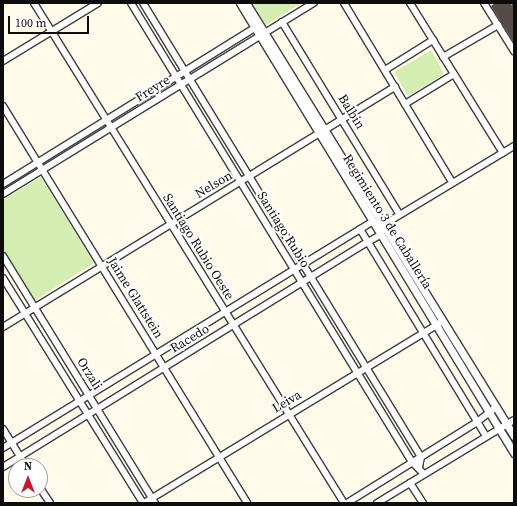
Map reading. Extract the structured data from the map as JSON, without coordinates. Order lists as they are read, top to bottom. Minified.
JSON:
{"streets":{"street":["Freyre","Balbin","Nelson","Regimiento 3 de Caballería","Santiago Rubio","Santiago Rubio Oeste","Jaime Glattstein","Racedo","Orzali","Leiva"]},"crossings":[["Freyre","Balbin"],["Freyre","Regimiento 3 de Caballería"],["Freyre","Santiago Rubio"],["Freyre","Santiago Rubio Oeste"],["Freyre","Jaime Glattstein"],["Balbin","Nelson"],["Nelson","Regimiento 3 de Caballería"],["Nelson","Santiago Rubio"],["Nelson","Santiago Rubio Oeste"],["Nelson","Jaime Glattstein"],["Nelson","Orzali"],["Regimiento 3 de Caballería","Racedo"],["Regimiento 3 de Caballería","Leiva"],["Santiago Rubio","Racedo"],["Santiago Rubio","Leiva"],["Santiago Rubio Oeste","Racedo"],["Santiago Rubio Oeste","Leiva"],["Jaime Glattstein","Racedo"],["Jaime Glattstein","Leiva"],["Racedo","Orzali"],["Orzali","Leiva"]],"scale_bar":"100 m","north":"top"}
